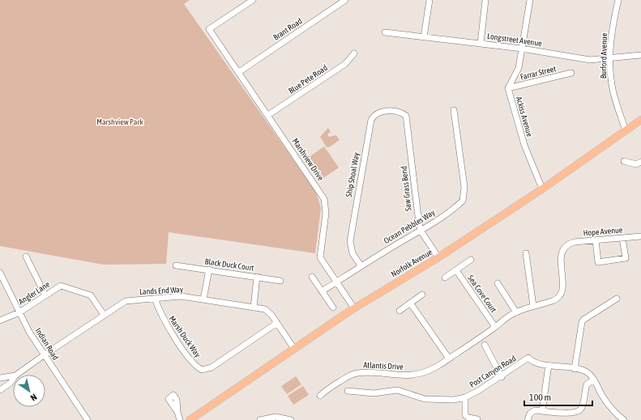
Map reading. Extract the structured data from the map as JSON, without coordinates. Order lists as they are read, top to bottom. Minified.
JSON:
{"streets":{"main road":["Norfolk Avenue"],"street":["Brant Road","Longstreet Avenue","Burford Avenue","Farrar Street","Blue Pete Road","Ackiss Avenue","Marshview Drive","Ship Shoal Way","Saw Grass Bend","Ocean Pebbles Way","Hope Avenue","Black Duck Court","Lands End Way","Angler Lane","Sea Cove Court","Marsh Duck Way","Indian Road","Atlantis Drive","Post Canyon Road"]},"crossings":[["Brant Road","Marshview Drive"],["Longstreet Avenue","Burford Avenue"],["Longstreet Avenue","Ackiss Avenue"],["Burford Avenue","Norfolk Avenue"],["Farrar Street","Ackiss Avenue"],["Blue Pete Road","Marshview Drive"],["Ackiss Avenue","Norfolk Avenue"],["Marshview Drive","Ocean Pebbles Way"],["Marshview Drive","Norfolk Avenue"],["Ship Shoal Way","Saw Grass Bend"],["Ship Shoal Way","Ocean Pebbles Way"],["Saw Grass Bend","Ocean Pebbles Way"],["Saw Grass Bend","Norfolk Avenue"],["Hope Avenue","Atlantis Drive"],["Norfolk Avenue","Lands End Way"],["Lands End Way","Angler Lane"],["Lands End Way","Marsh Duck Way"],["Lands End Way","Indian Road"],["Angler Lane","Indian Road"],["Sea Cove Court","Atlantis Drive"]],"parks":["Marshview Park"],"scale_bar":"100 m","north":"bottom right"}
